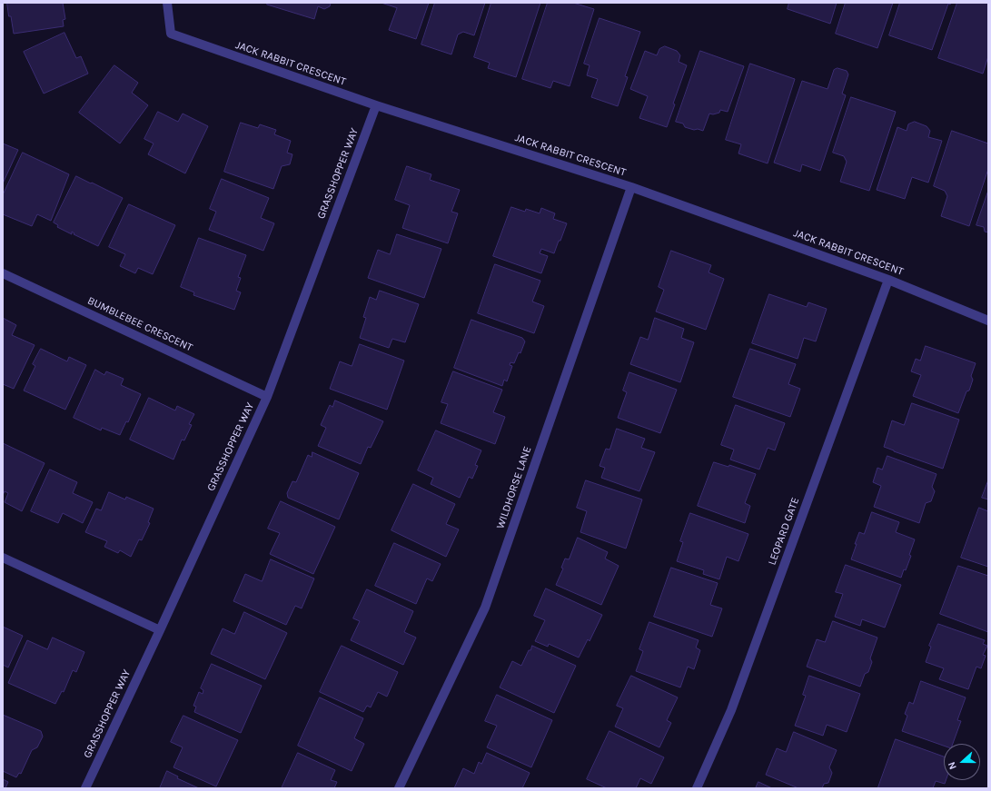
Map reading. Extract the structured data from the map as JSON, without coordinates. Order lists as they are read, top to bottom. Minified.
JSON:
{"streets":{"street":["JACK RABBIT CRESCENT","GRASSHOPPER WAY","BUMBLEBEE CRESCENT","WILDHORSE LANE","LEOPARD GATE"]},"crossings":[["JACK RABBIT CRESCENT","GRASSHOPPER WAY"],["JACK RABBIT CRESCENT","WILDHORSE LANE"],["JACK RABBIT CRESCENT","LEOPARD GATE"],["GRASSHOPPER WAY","BUMBLEBEE CRESCENT"]],"north":"left"}
